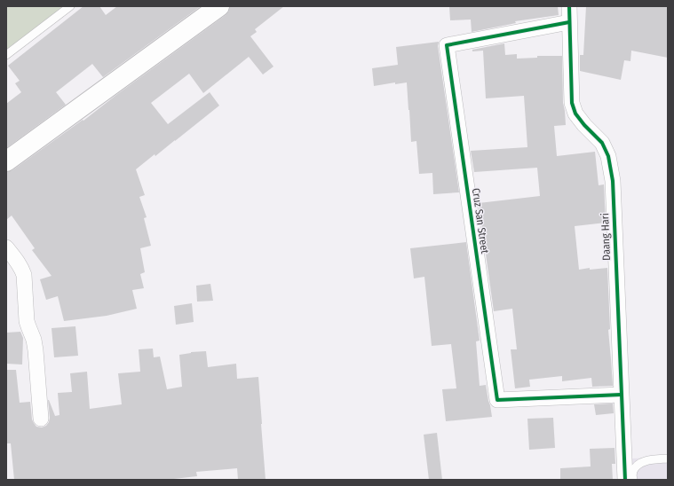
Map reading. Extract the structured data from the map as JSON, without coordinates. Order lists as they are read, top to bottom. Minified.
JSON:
{"streets":{"street":["Cruz San Street","Daang Hari"]},"crossings":[["Cruz San Street","Daang Hari"]]}
